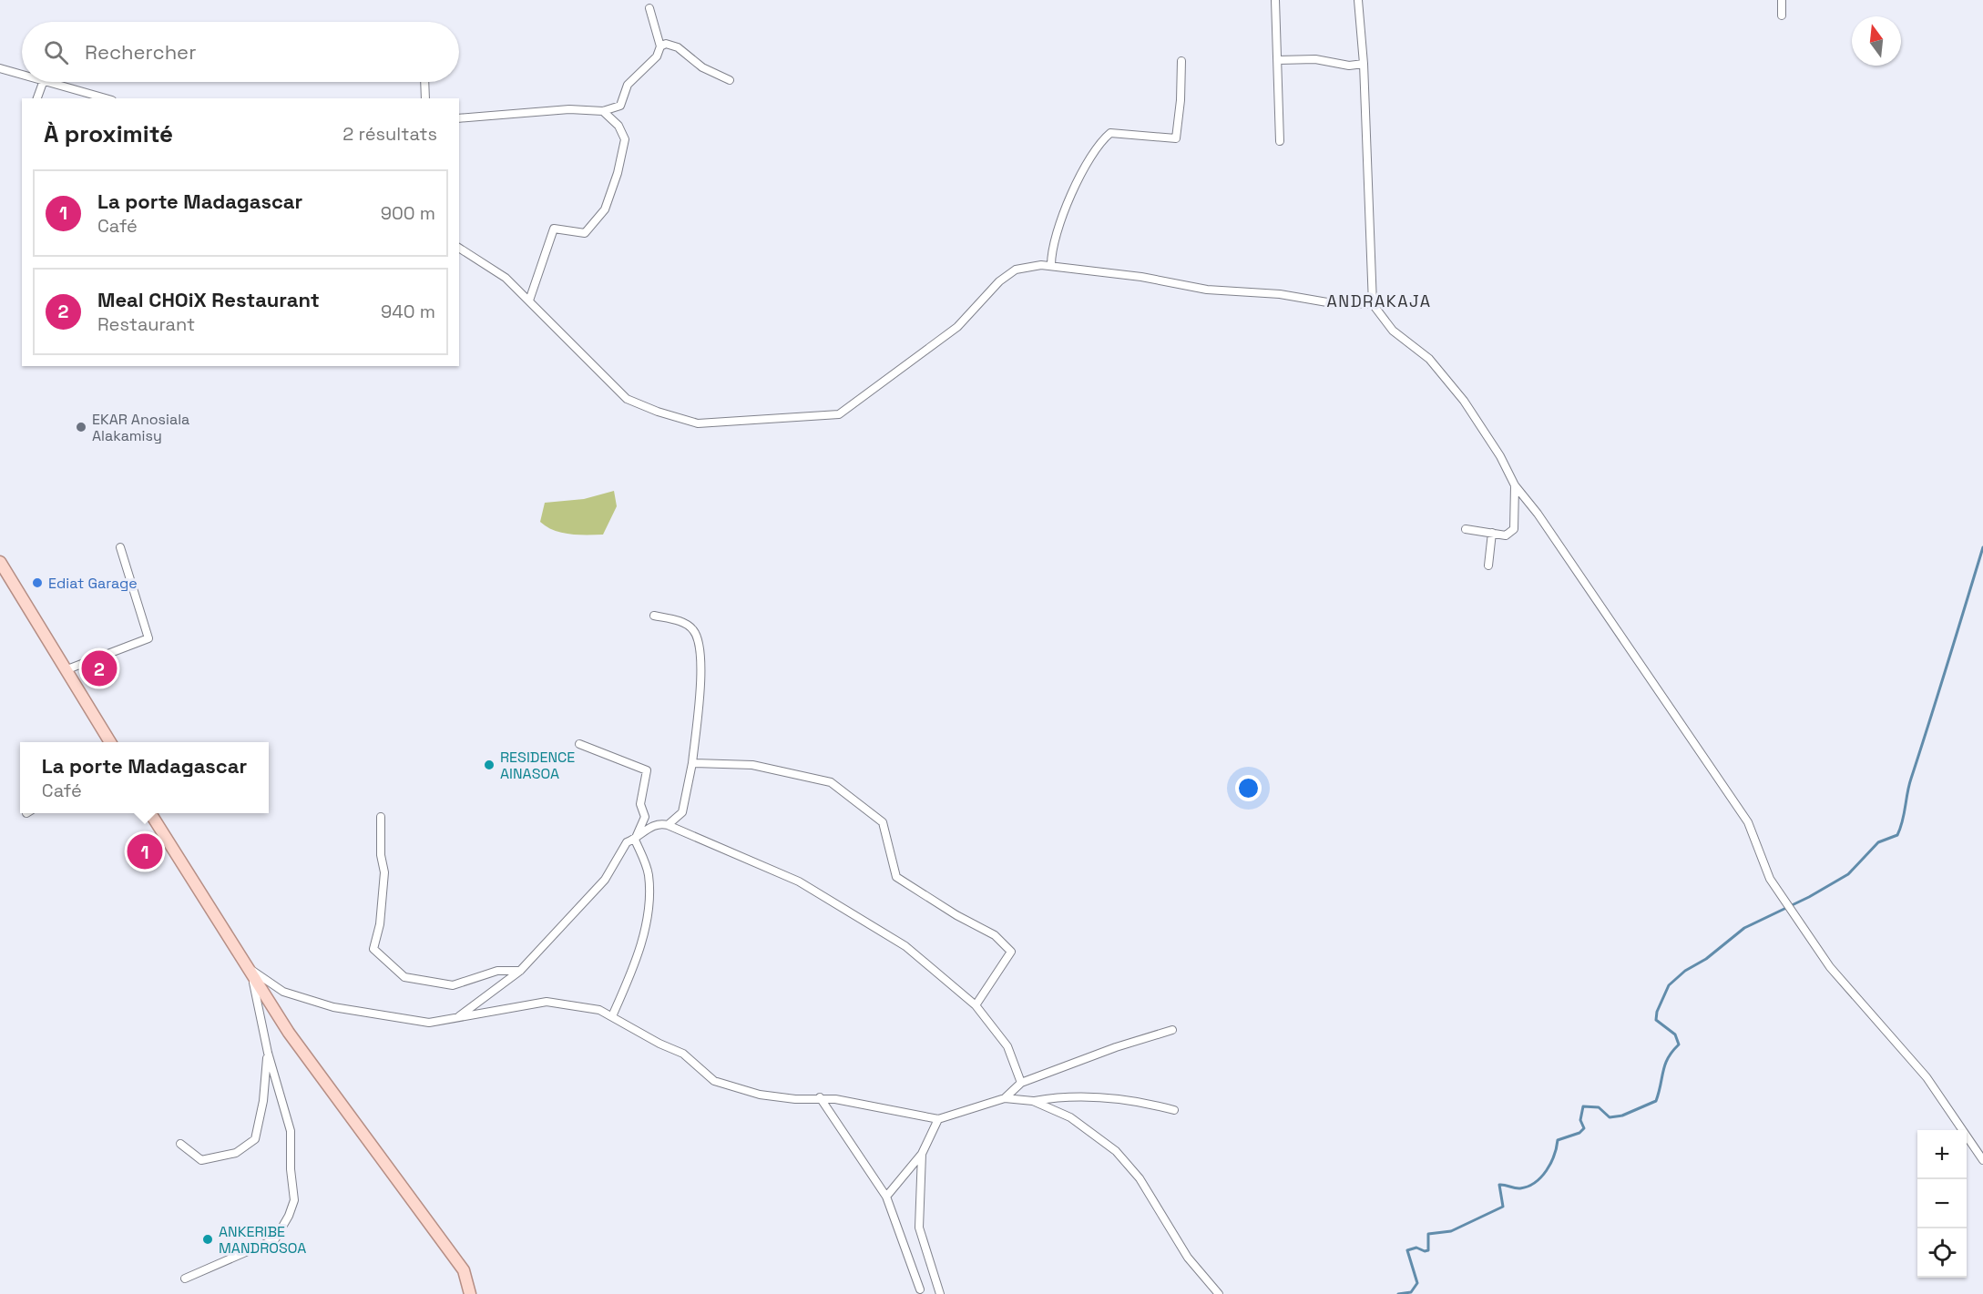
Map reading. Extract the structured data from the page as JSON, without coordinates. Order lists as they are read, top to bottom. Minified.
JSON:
{"districts":["ANDRAKAJA"],"places":["EKAR Anosiala Alakamisy","Ediat Garage","RESIDENCE AINASOA","ANKERIBE MANDROSOA"],"north":"top","page":{"search":"Rechercher","heading":["À proximité","2 résultats"],"list":[{"mark":"1","name":"La porte Madagascar","note":"Café","value":"900 m"},{"mark":"2","name":"Meal CHOiX Restaurant","note":"Restaurant","value":"940 m"}],"pins":["2","1"],"popup":["La porte Madagascar","Café"],"map_buttons":["+","−"]}}
